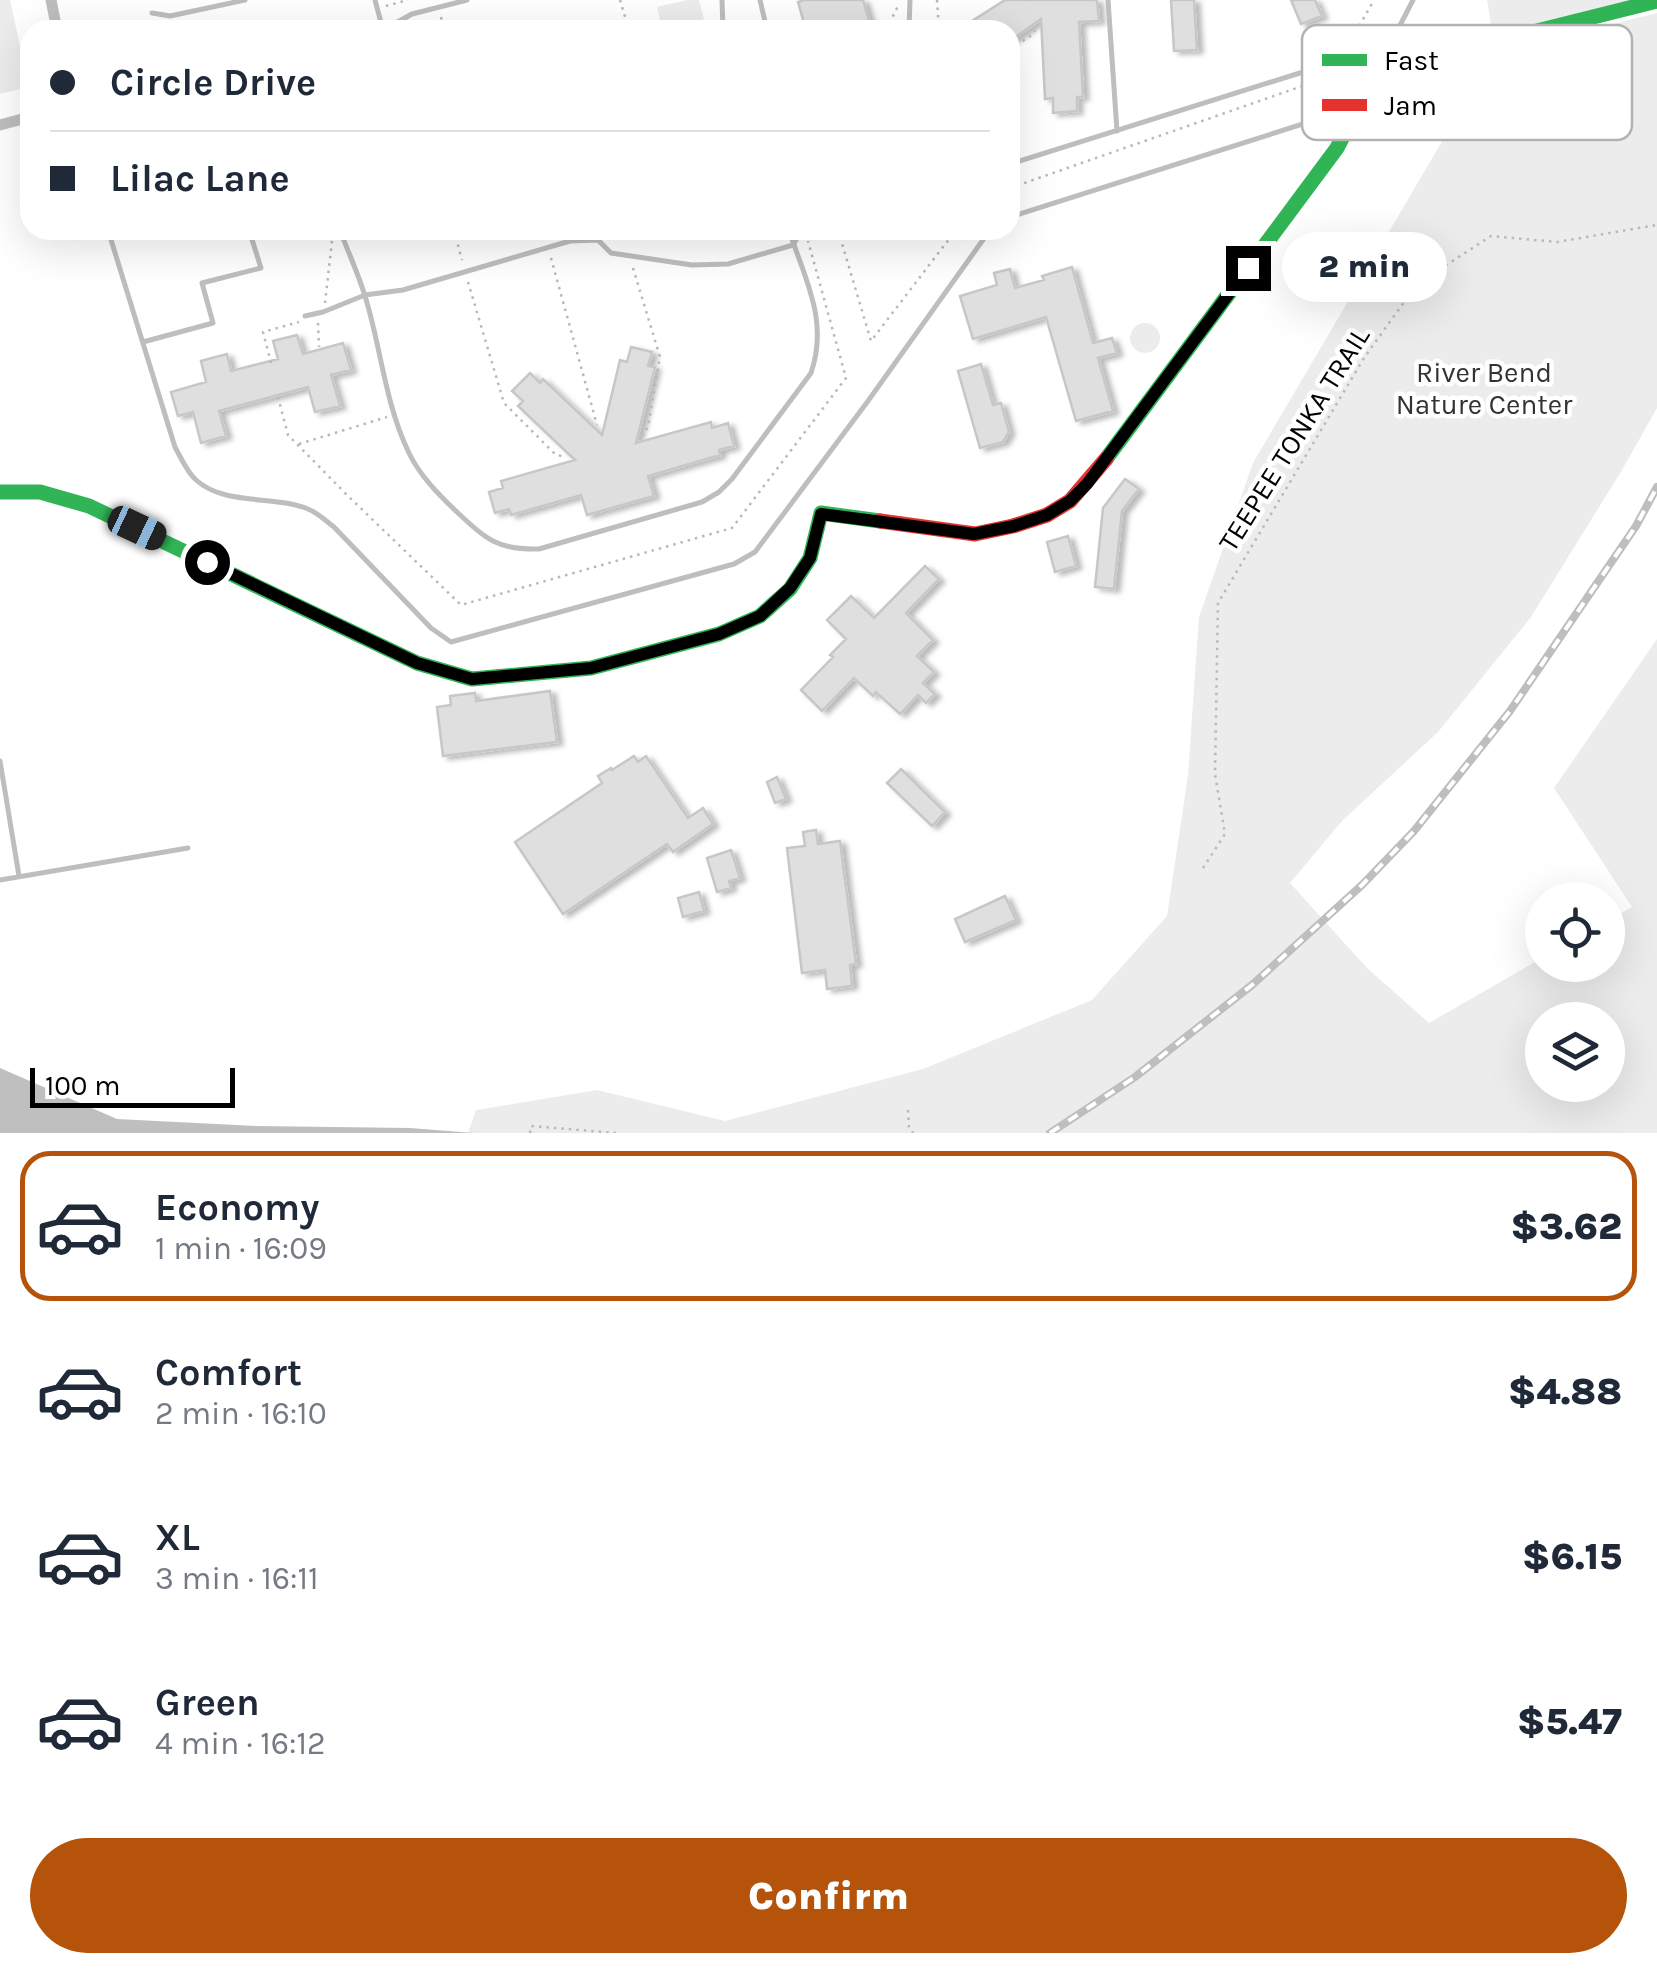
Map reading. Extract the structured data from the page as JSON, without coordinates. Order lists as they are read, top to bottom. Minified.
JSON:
{"streets":{"path":["TEEPEE TONKA TRAIL"]},"parks":["River Bend Nature Center"],"legend":["Fast","Jam"],"scale_bar":"100 m","page":{"banner":["Circle Drive","Lilac Lane"],"bubble":"2 min","scale":"100 m","list":[{"name":"Economy","note":"1 min · 16:09","value":"$3.62"},{"name":"Comfort","note":"2 min · 16:10","value":"$4.88"},{"name":"XL","note":"3 min · 16:11","value":"$6.15"},{"name":"Green","note":"4 min · 16:12","value":"$5.47"}],"buttons":"Confirm"}}
